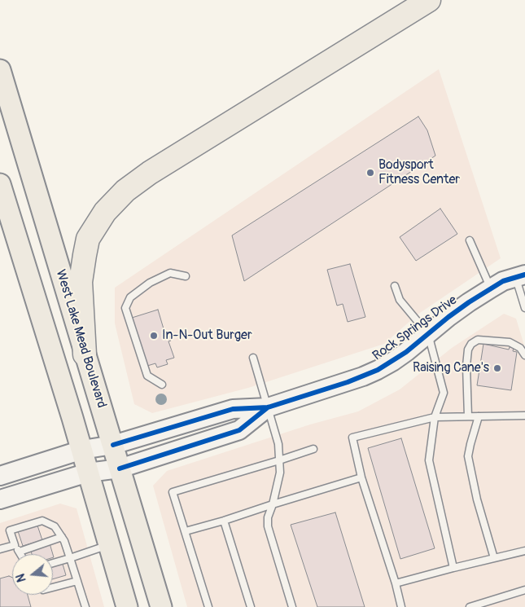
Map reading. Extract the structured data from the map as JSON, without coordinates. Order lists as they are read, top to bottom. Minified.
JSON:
{"streets":{"main road":["West Lake Mead Boulevard"],"street":["Rock Springs Drive"]},"crossings":[["Rock Springs Drive","West Lake Mead Boulevard"]],"places":["Bodysport Fitness Center","In-N-Out Burger","Raising Cane's"],"north":"left"}
